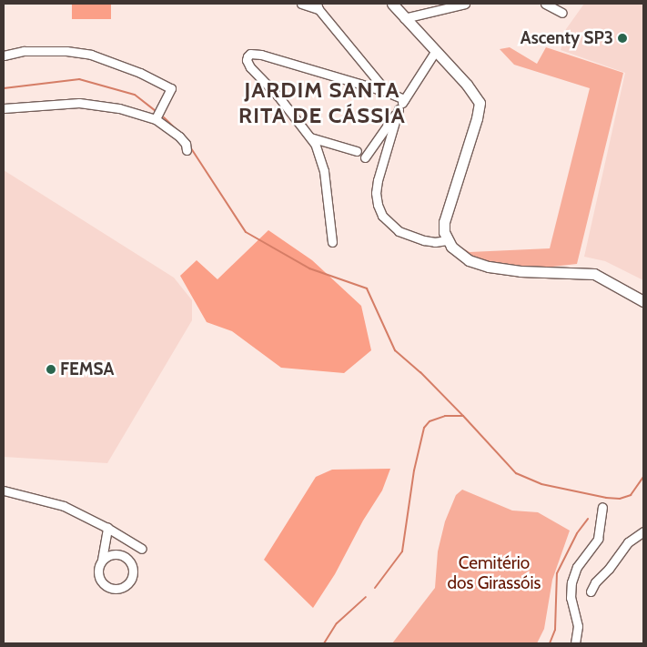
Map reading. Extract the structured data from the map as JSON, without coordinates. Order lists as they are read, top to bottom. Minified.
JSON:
{"districts":["JARDIM SANTA RITA DE CÁSSIA"],"parks":["Cemitério dos Girassóis"],"places":["Ascenty SP3","FEMSA"]}
